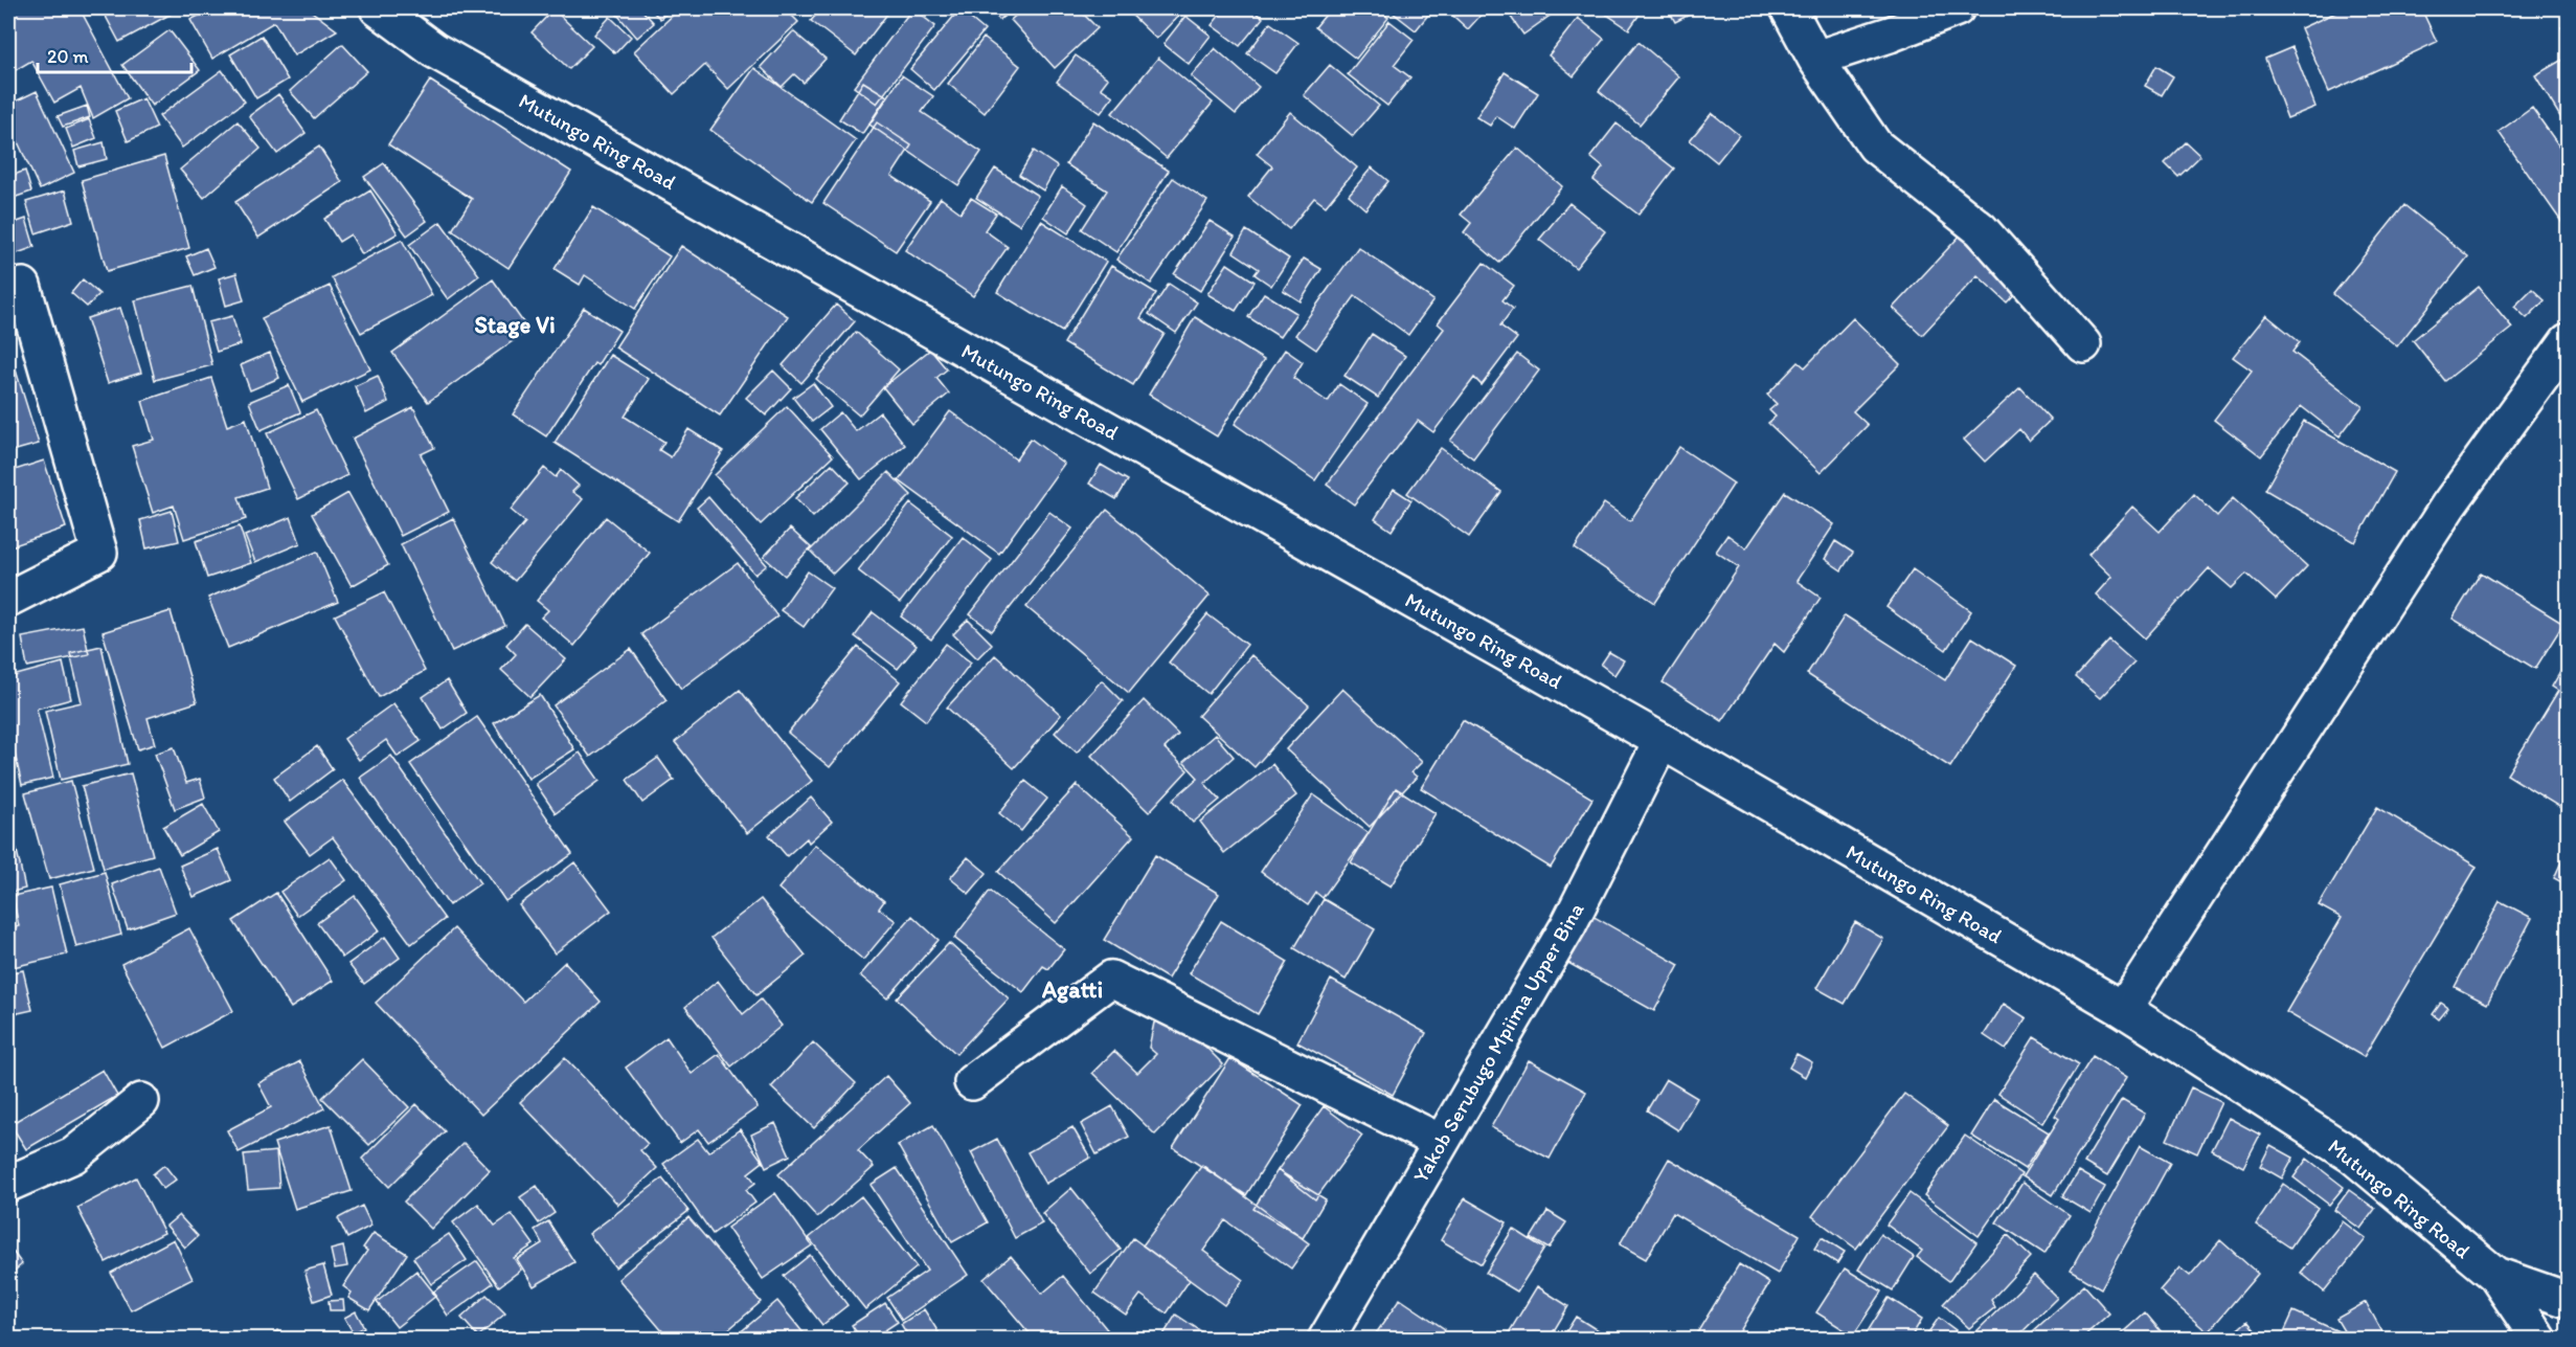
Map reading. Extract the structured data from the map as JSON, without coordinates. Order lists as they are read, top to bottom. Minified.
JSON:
{"streets":{"street":["Mutungo Ring Road","Yakob Serubugo Mpiima Upper Bina"]},"crossings":[["Mutungo Ring Road","Yakob Serubugo Mpiima Upper Bina"]],"districts":["Stage Vi","Agatti"],"scale_bar":"20 m"}
